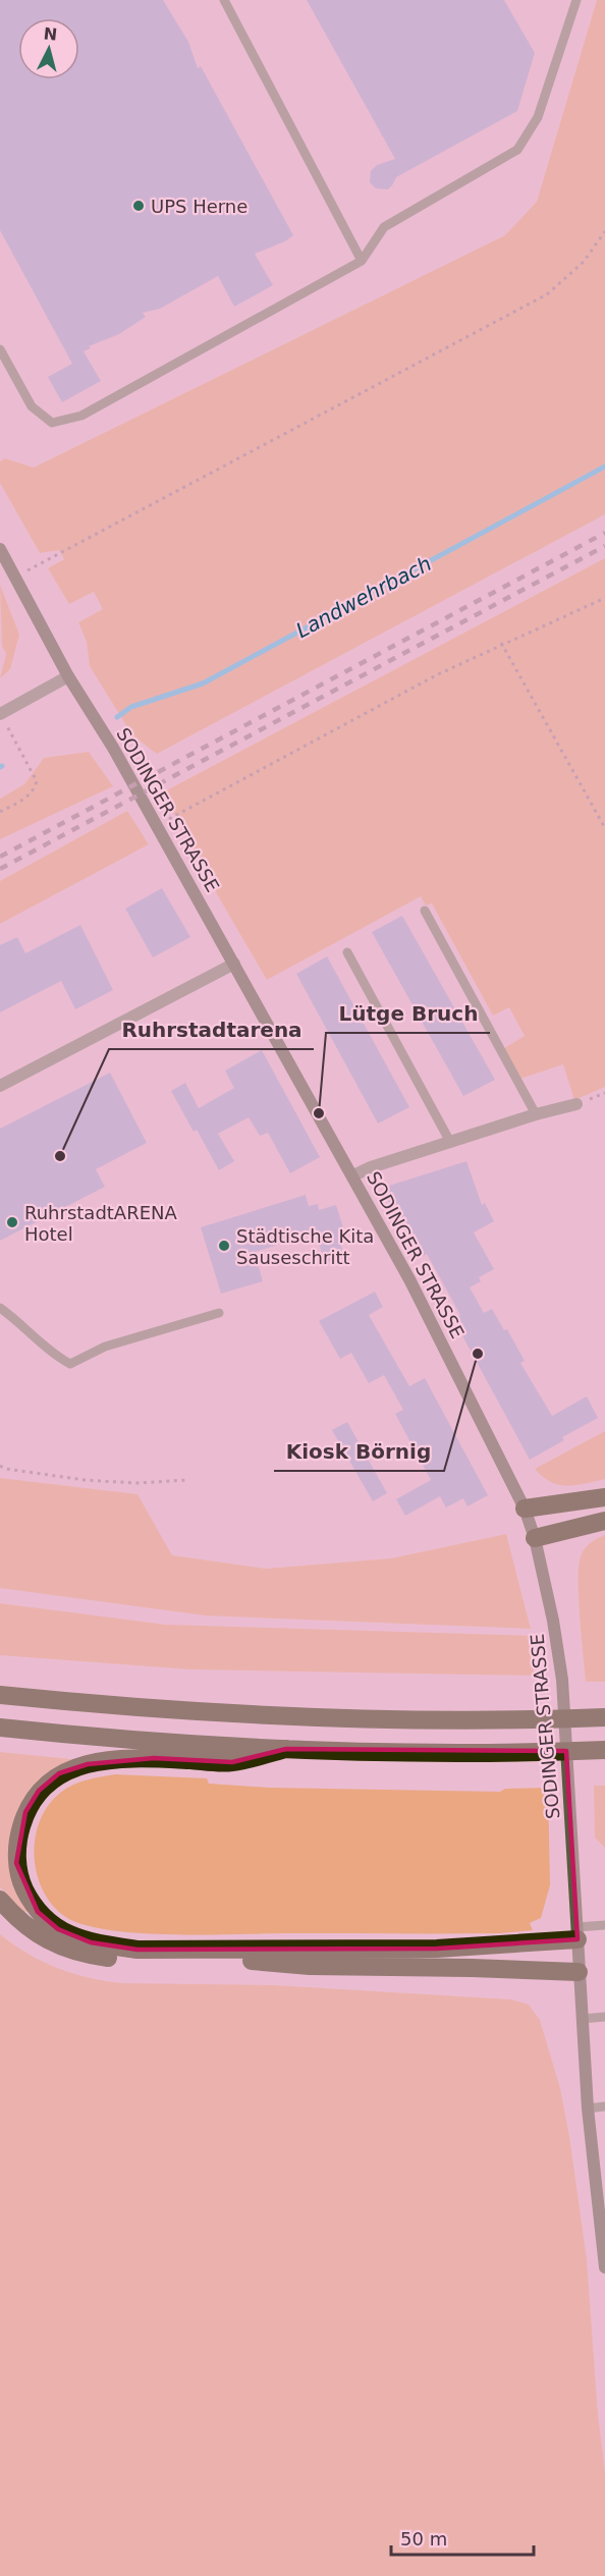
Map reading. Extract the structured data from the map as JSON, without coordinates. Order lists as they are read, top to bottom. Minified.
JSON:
{"streets":{"street":["SODINGER STRASSE"]},"water":["Landwehrbach"],"places":["UPS Herne","Lütge Bruch","Ruhrstadtarena","RuhrstadtARENA Hotel","Städtische Kita Sauseschritt","Kiosk Börnig"],"scale_bar":"50 m","north":"top"}
